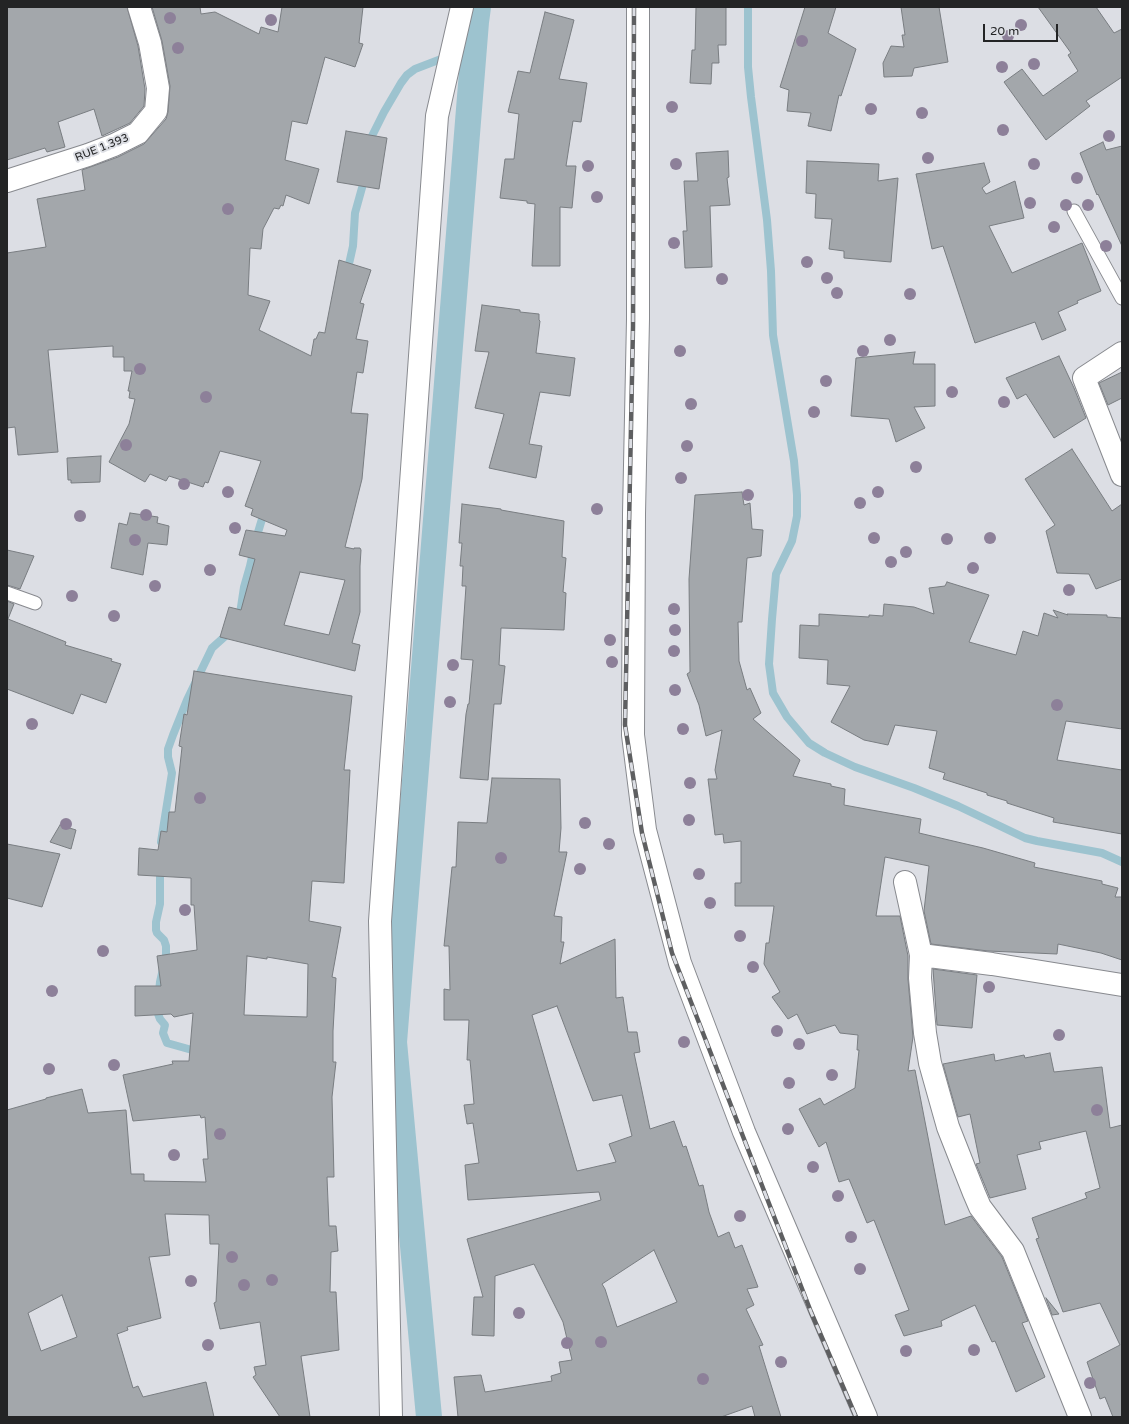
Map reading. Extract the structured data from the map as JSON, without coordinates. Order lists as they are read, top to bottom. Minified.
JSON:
{"streets":{"street":["RUE 1.393"]},"scale_bar":"20 m"}
